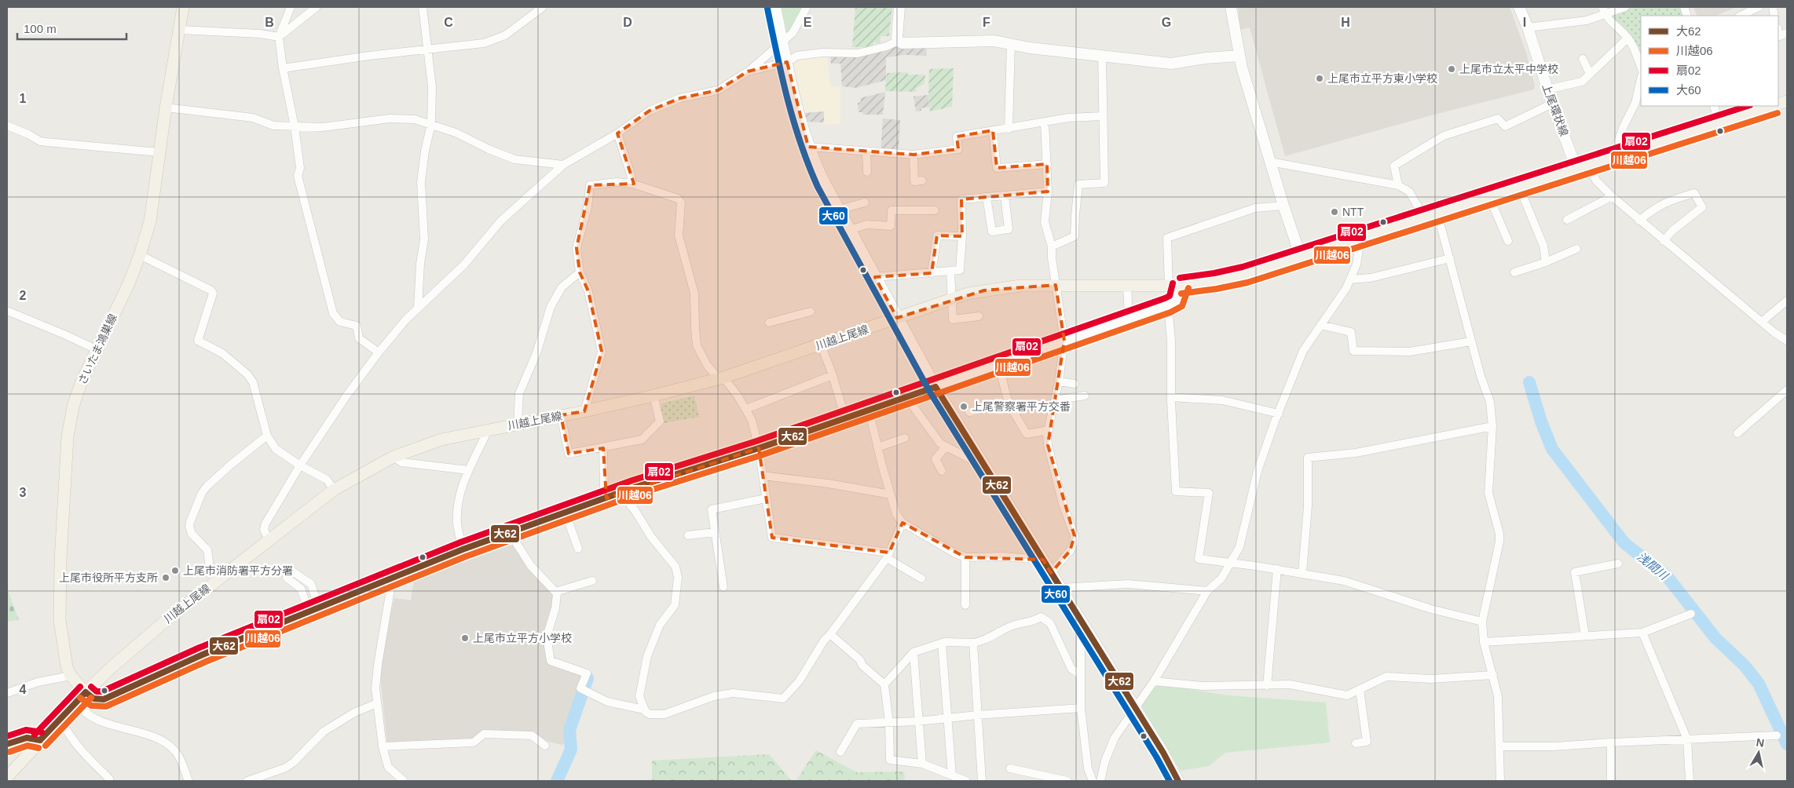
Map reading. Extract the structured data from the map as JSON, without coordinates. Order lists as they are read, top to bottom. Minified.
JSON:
{"streets":{"main road":["川越上尾線","さいたま鴻巣線"],"street":["上尾環状線"]},"crossings":[["上尾環状線","川越上尾線"],["川越上尾線","さいたま鴻巣線"]],"water":["浅間川"],"places":["上尾市立太平中学校","上尾市立平方東小学校","NTT","上尾警察署平方交番","上尾市消防署平方分署","上尾市役所平方支所","上尾市立平方小学校"],"lines":["transit line 大60","transit line 扇02","transit line 川越06","transit line 大62"],"legend":["大62","川越06","扇02","大60"],"scale_bar":"100 m","north":"top","grid":{"columns":["B","C","D","E","F","G","H","I"],"rows":["1","2","3","4"]}}
